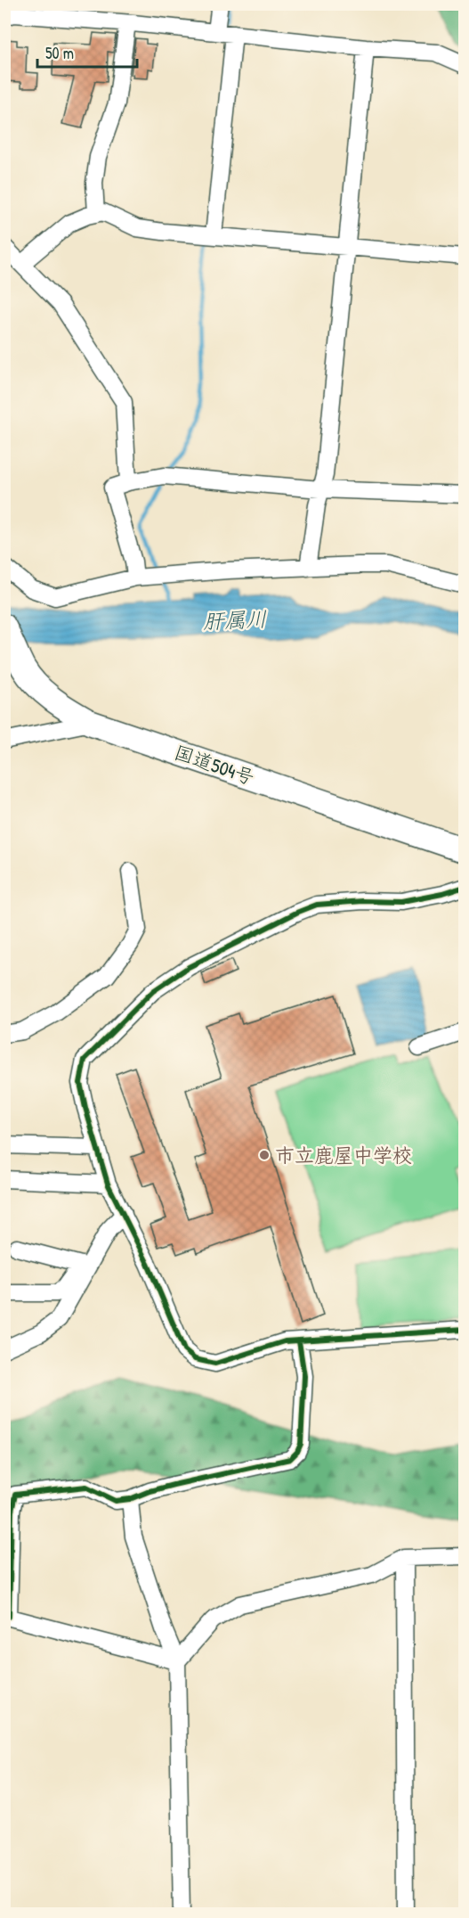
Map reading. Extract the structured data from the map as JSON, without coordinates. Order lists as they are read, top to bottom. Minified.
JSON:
{"streets":{"highway":["国道504号"]},"water":["肝属川"],"places":["市立鹿屋中学校"],"scale_bar":"50 m"}
